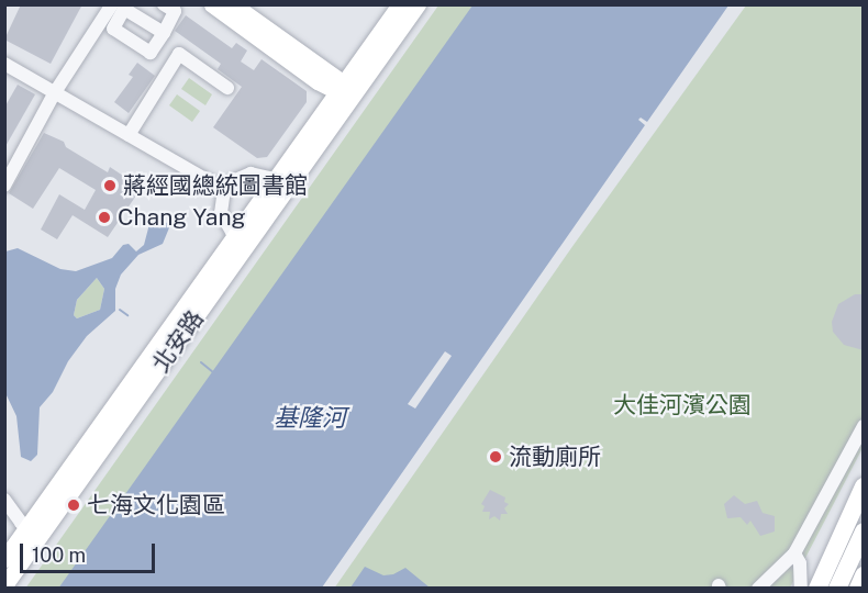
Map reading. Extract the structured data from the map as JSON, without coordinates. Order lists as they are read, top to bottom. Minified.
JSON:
{"streets":{"main road":["北安路"]},"water":["基隆河"],"parks":["大佳河濱公園"],"places":["蔣經國總統圖書館","Chang Yang","流動廁所","七海文化園區"],"scale_bar":"100 m"}
